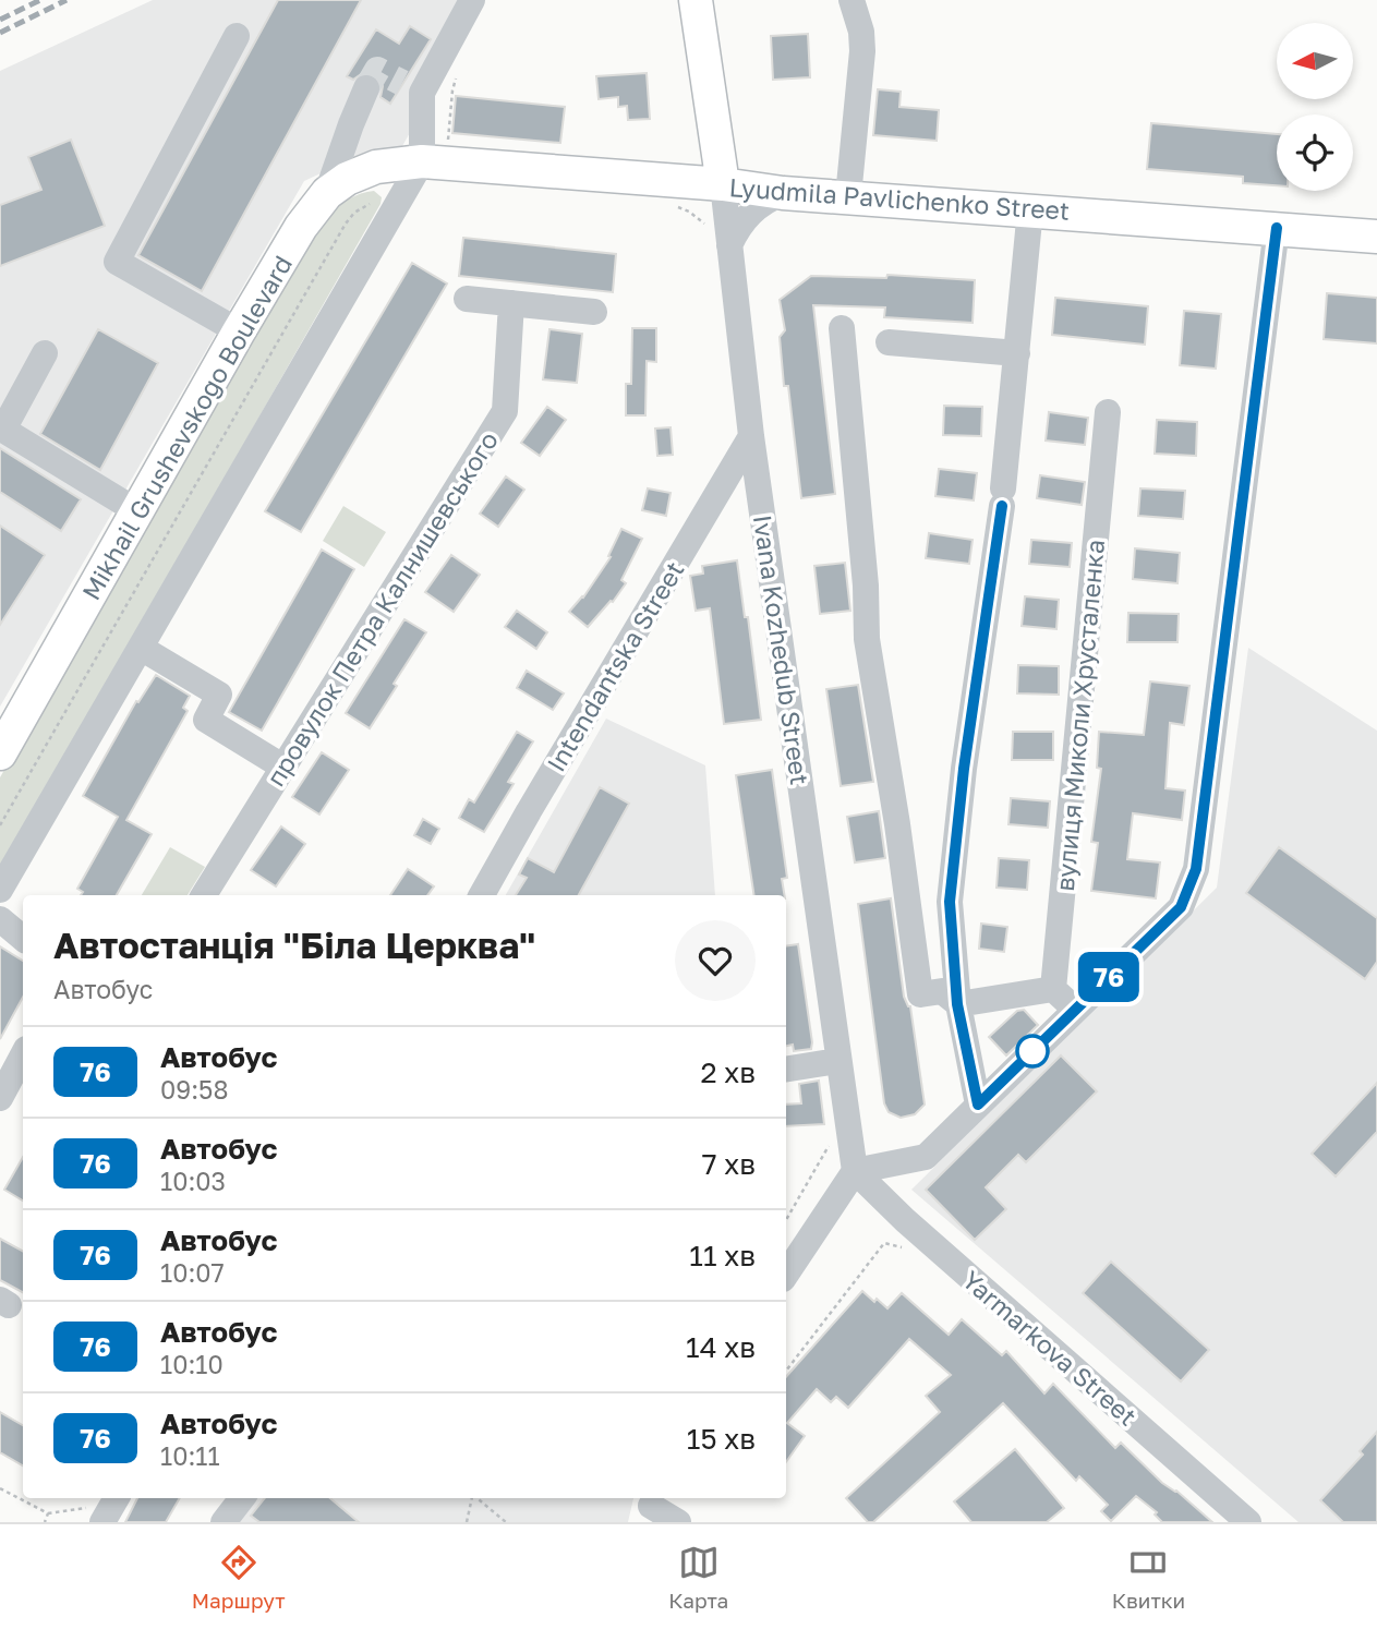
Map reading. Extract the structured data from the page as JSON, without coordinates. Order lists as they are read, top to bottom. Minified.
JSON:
{"streets":{"main road":["Lyudmila Pavlichenko Street","Mikhail Grushevskogo Boulevard","Ivana Kozhedub Street"],"street":["провулок Петра Калнишевського","Intendantska Street","вулиця Миколи Хрусталенка","Yarmarkova Street"]},"crossings":[["Lyudmila Pavlichenko Street","Mikhail Grushevskogo Boulevard"],["Lyudmila Pavlichenko Street","Ivana Kozhedub Street"],["Ivana Kozhedub Street","Intendantska Street"],["Ivana Kozhedub Street","Yarmarkova Street"]],"lines":["bus line 76"],"north":"left","page":{"on_map":"76","heading":["Автостанція \"Біла Церква\"","Автобус"],"list":[{"mark":"76","name":"Автобус","note":"09:58","value":"2 хв"},{"mark":"76","name":"Автобус","note":"10:03","value":"7 хв"},{"mark":"76","name":"Автобус","note":"10:07","value":"11 хв"},{"mark":"76","name":"Автобус","note":"10:10","value":"14 хв"},{"mark":"76","name":"Автобус","note":"10:11","value":"15 хв"}],"tabs":["Маршрут","Карта","Квитки"]}}
